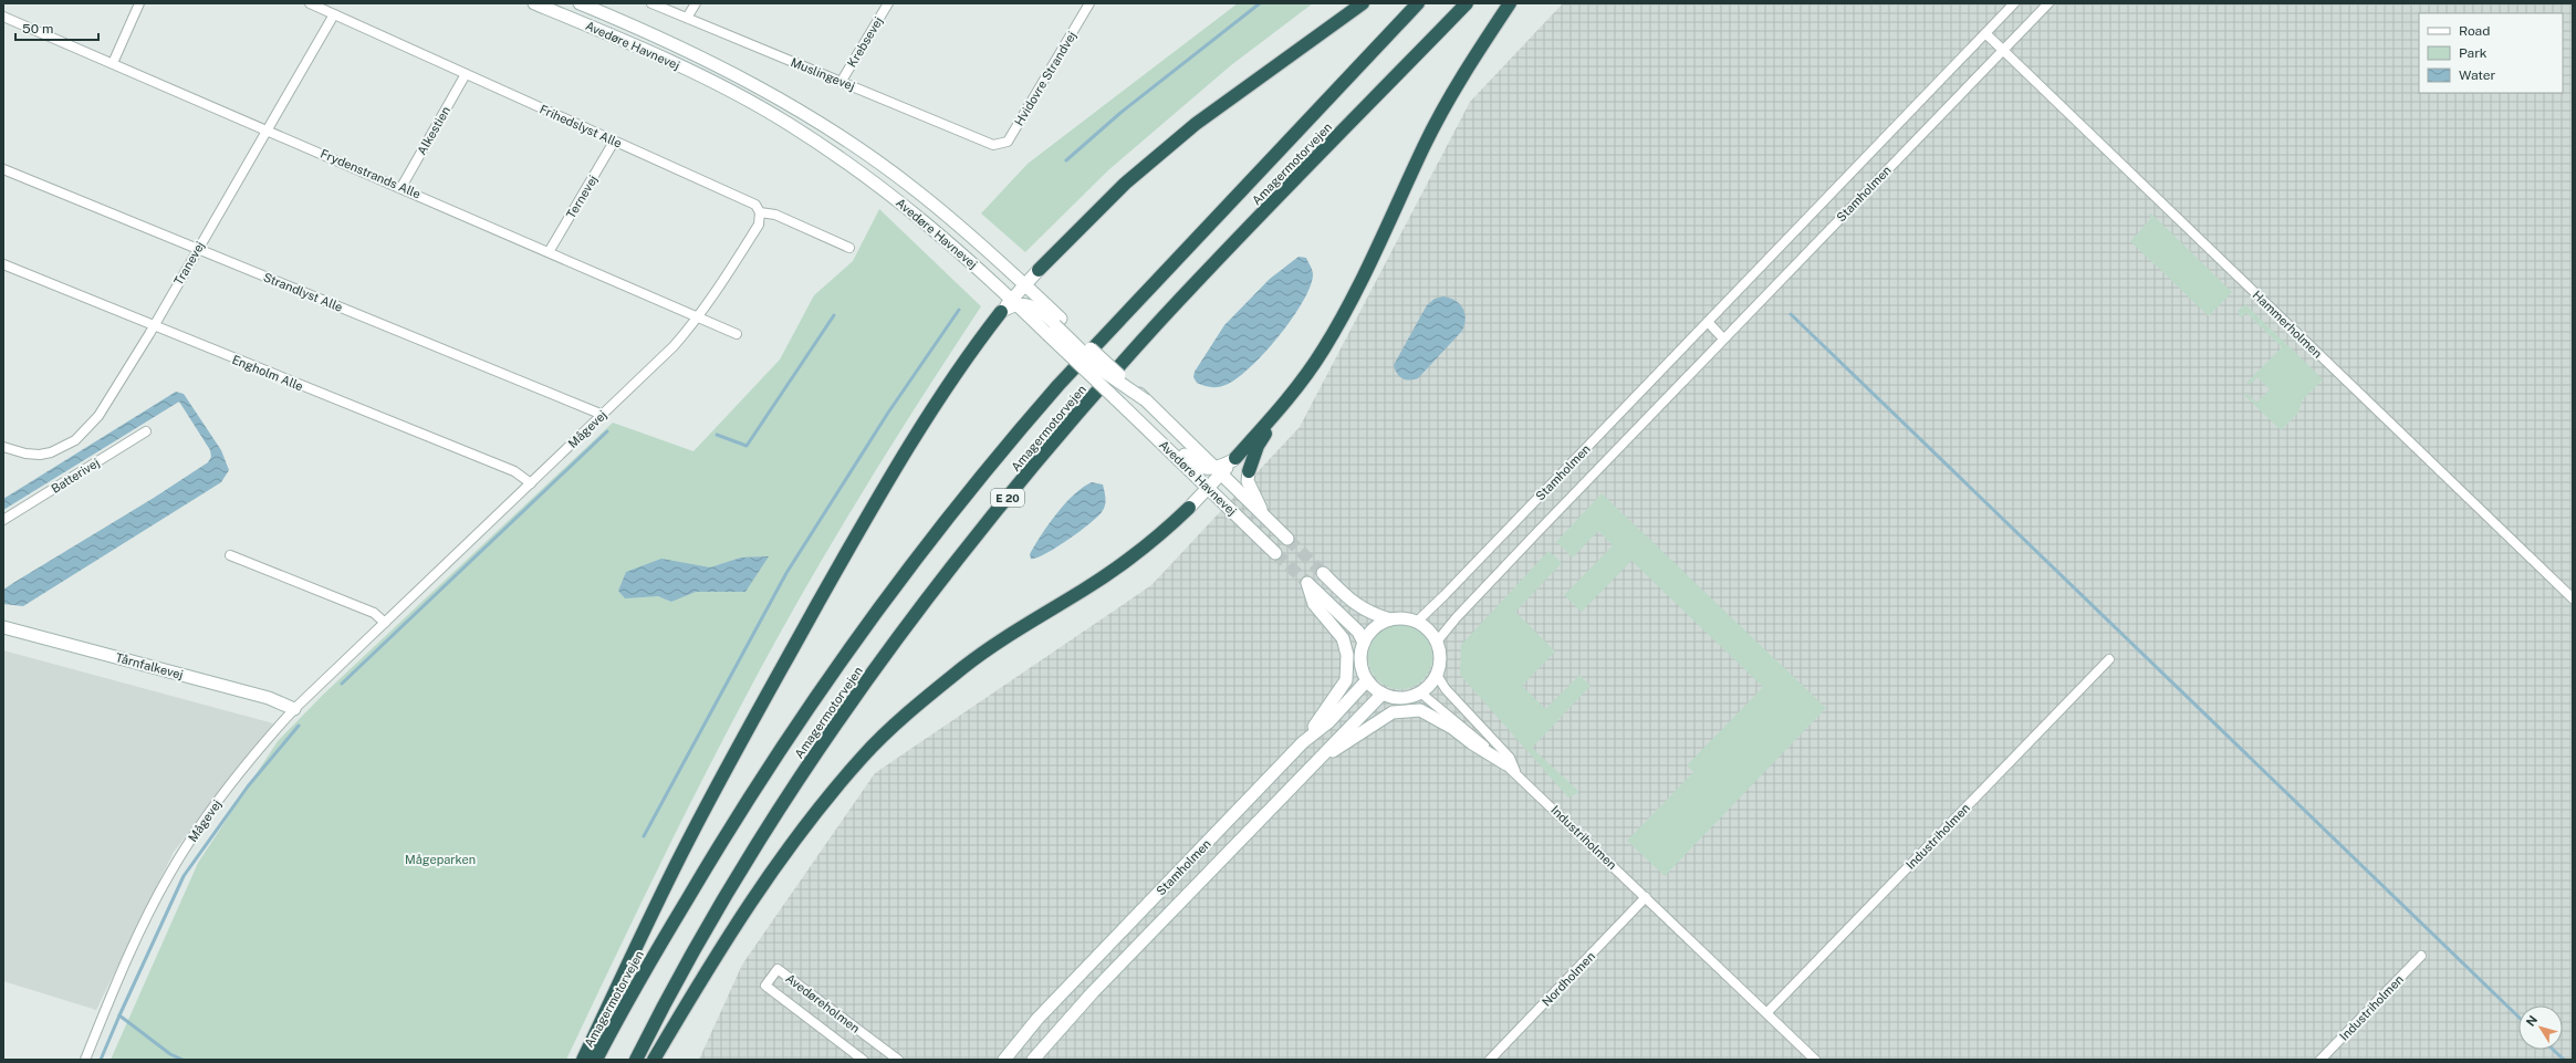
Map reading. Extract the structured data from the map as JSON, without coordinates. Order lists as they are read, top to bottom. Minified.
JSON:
{"streets":{"highway":["Amagermotorvejen","E 20"],"street":["Krebsevej","Avedøre Havnevej","Muslingevej","Hvidovre Strandvej","Frihedslyst Alle","Alkestien","Frydenstrands Alle","Stamholmen","Ternevej","Tranevej","Strandlyst Alle","Hammerholmen","Engholm Alle","Mågevej","Batterivej","Tårnfalkevej","Industriholmen","Nordholmen","Avedøreholmen"]},"crossings":[["Krebsevej","Muslingevej"],["Muslingevej","Hvidovre Strandvej"],["Frihedslyst Alle","Alkestien"],["Frihedslyst Alle","Ternevej"],["Frihedslyst Alle","Tranevej"],["Frihedslyst Alle","Mågevej"],["Alkestien","Frydenstrands Alle"],["Frydenstrands Alle","Ternevej"],["Frydenstrands Alle","Tranevej"],["Frydenstrands Alle","Mågevej"],["Stamholmen","Hammerholmen"],["Stamholmen","Industriholmen"],["Tranevej","Strandlyst Alle"],["Tranevej","Engholm Alle"],["Strandlyst Alle","Mågevej"],["Engholm Alle","Mågevej"],["Mågevej","Tårnfalkevej"],["Industriholmen","Nordholmen"]],"parks":["Mågeparken"],"legend":["Road","Park","Water"],"scale_bar":"50 m","north":"top left"}
